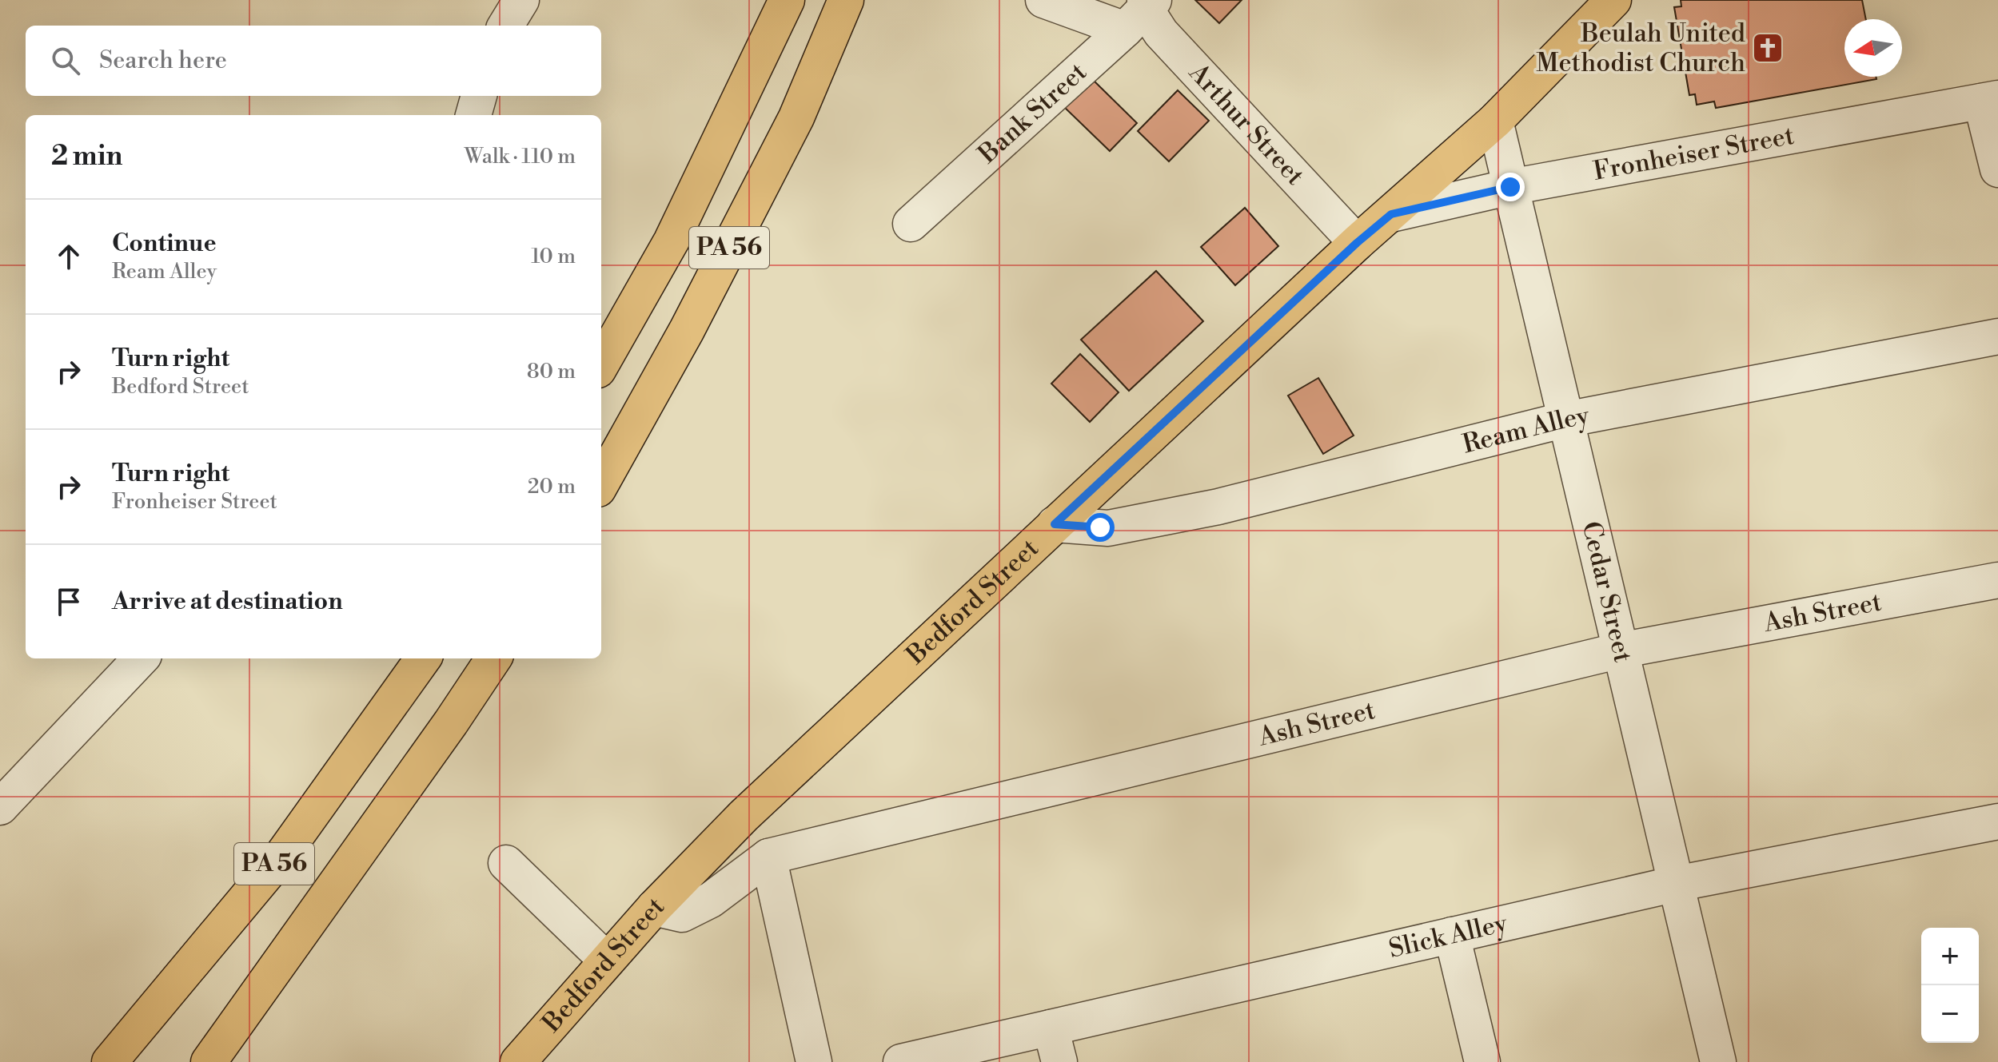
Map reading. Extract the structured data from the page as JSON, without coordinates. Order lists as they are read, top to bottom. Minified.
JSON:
{"streets":{"main road":["PA 56","Bedford Street"],"street":["Bank Street","Arthur Street","Fronheiser Street","Ream Alley","Cedar Street","Ash Street","Slick Alley"]},"crossings":[["Bank Street","Arthur Street"],["Arthur Street","Bedford Street"],["Fronheiser Street","Cedar Street"],["Fronheiser Street","Bedford Street"],["Ream Alley","Cedar Street"],["Ream Alley","Bedford Street"],["Cedar Street","Bedford Street"],["Cedar Street","Ash Street"],["Cedar Street","Slick Alley"],["Bedford Street","Ash Street"]],"places":{"church":["Beulah United Methodist Church"]},"north":"left","page":{"search":"Search here","heading":["2 min","Walk · 110 m"],"list":[["Continue","Ream Alley","10 m"],["Turn right","Bedford Street","80 m"],["Turn right","Fronheiser Street","20 m"],"Arrive at destination"],"map_buttons":["+","−"]}}
